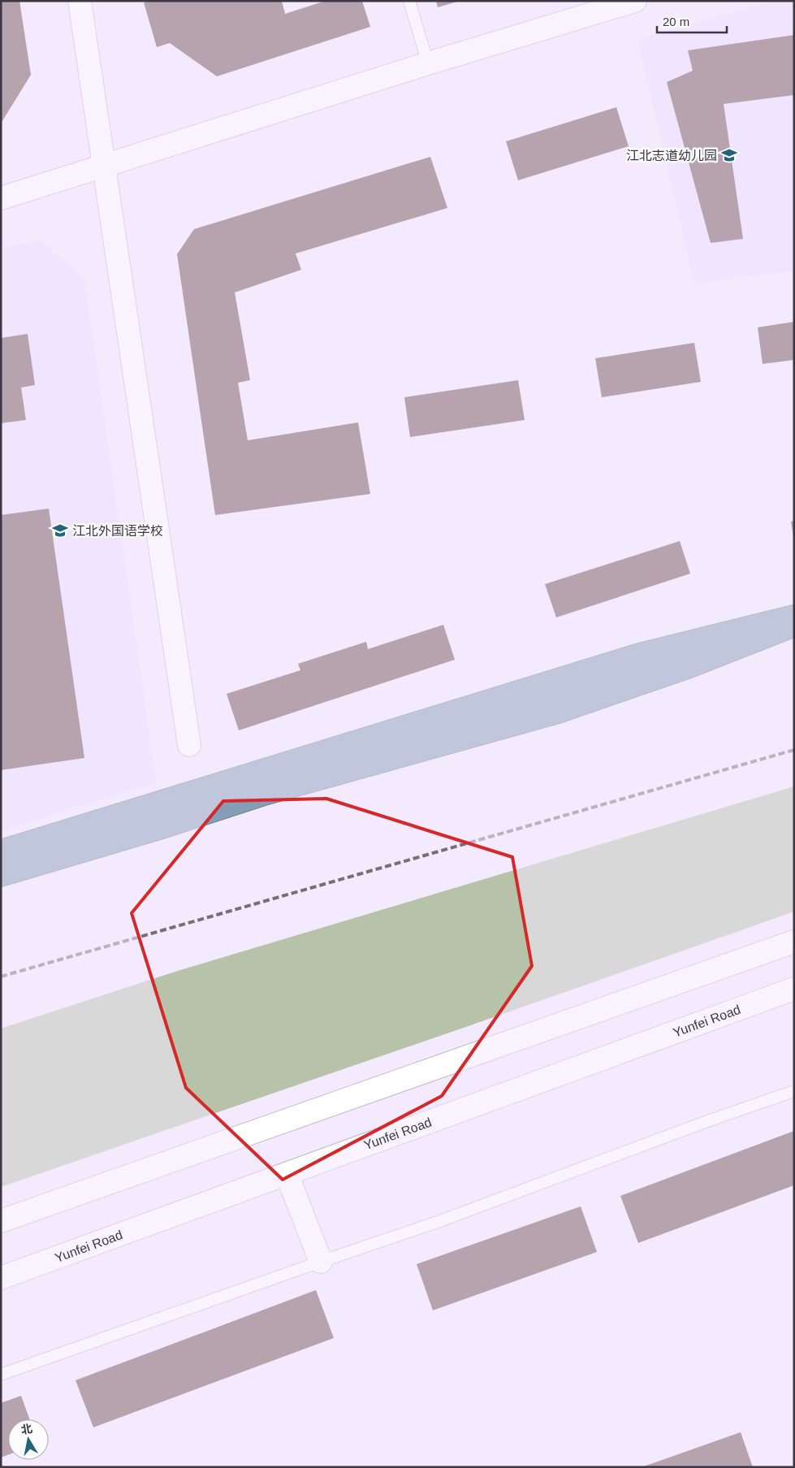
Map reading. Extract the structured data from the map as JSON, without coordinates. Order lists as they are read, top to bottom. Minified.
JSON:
{"streets":{"main road":["Yunfei Road"]},"places":{"school or university":["江北志道幼儿园","江北外国语学校"]},"scale_bar":"20 m","north":"top"}
